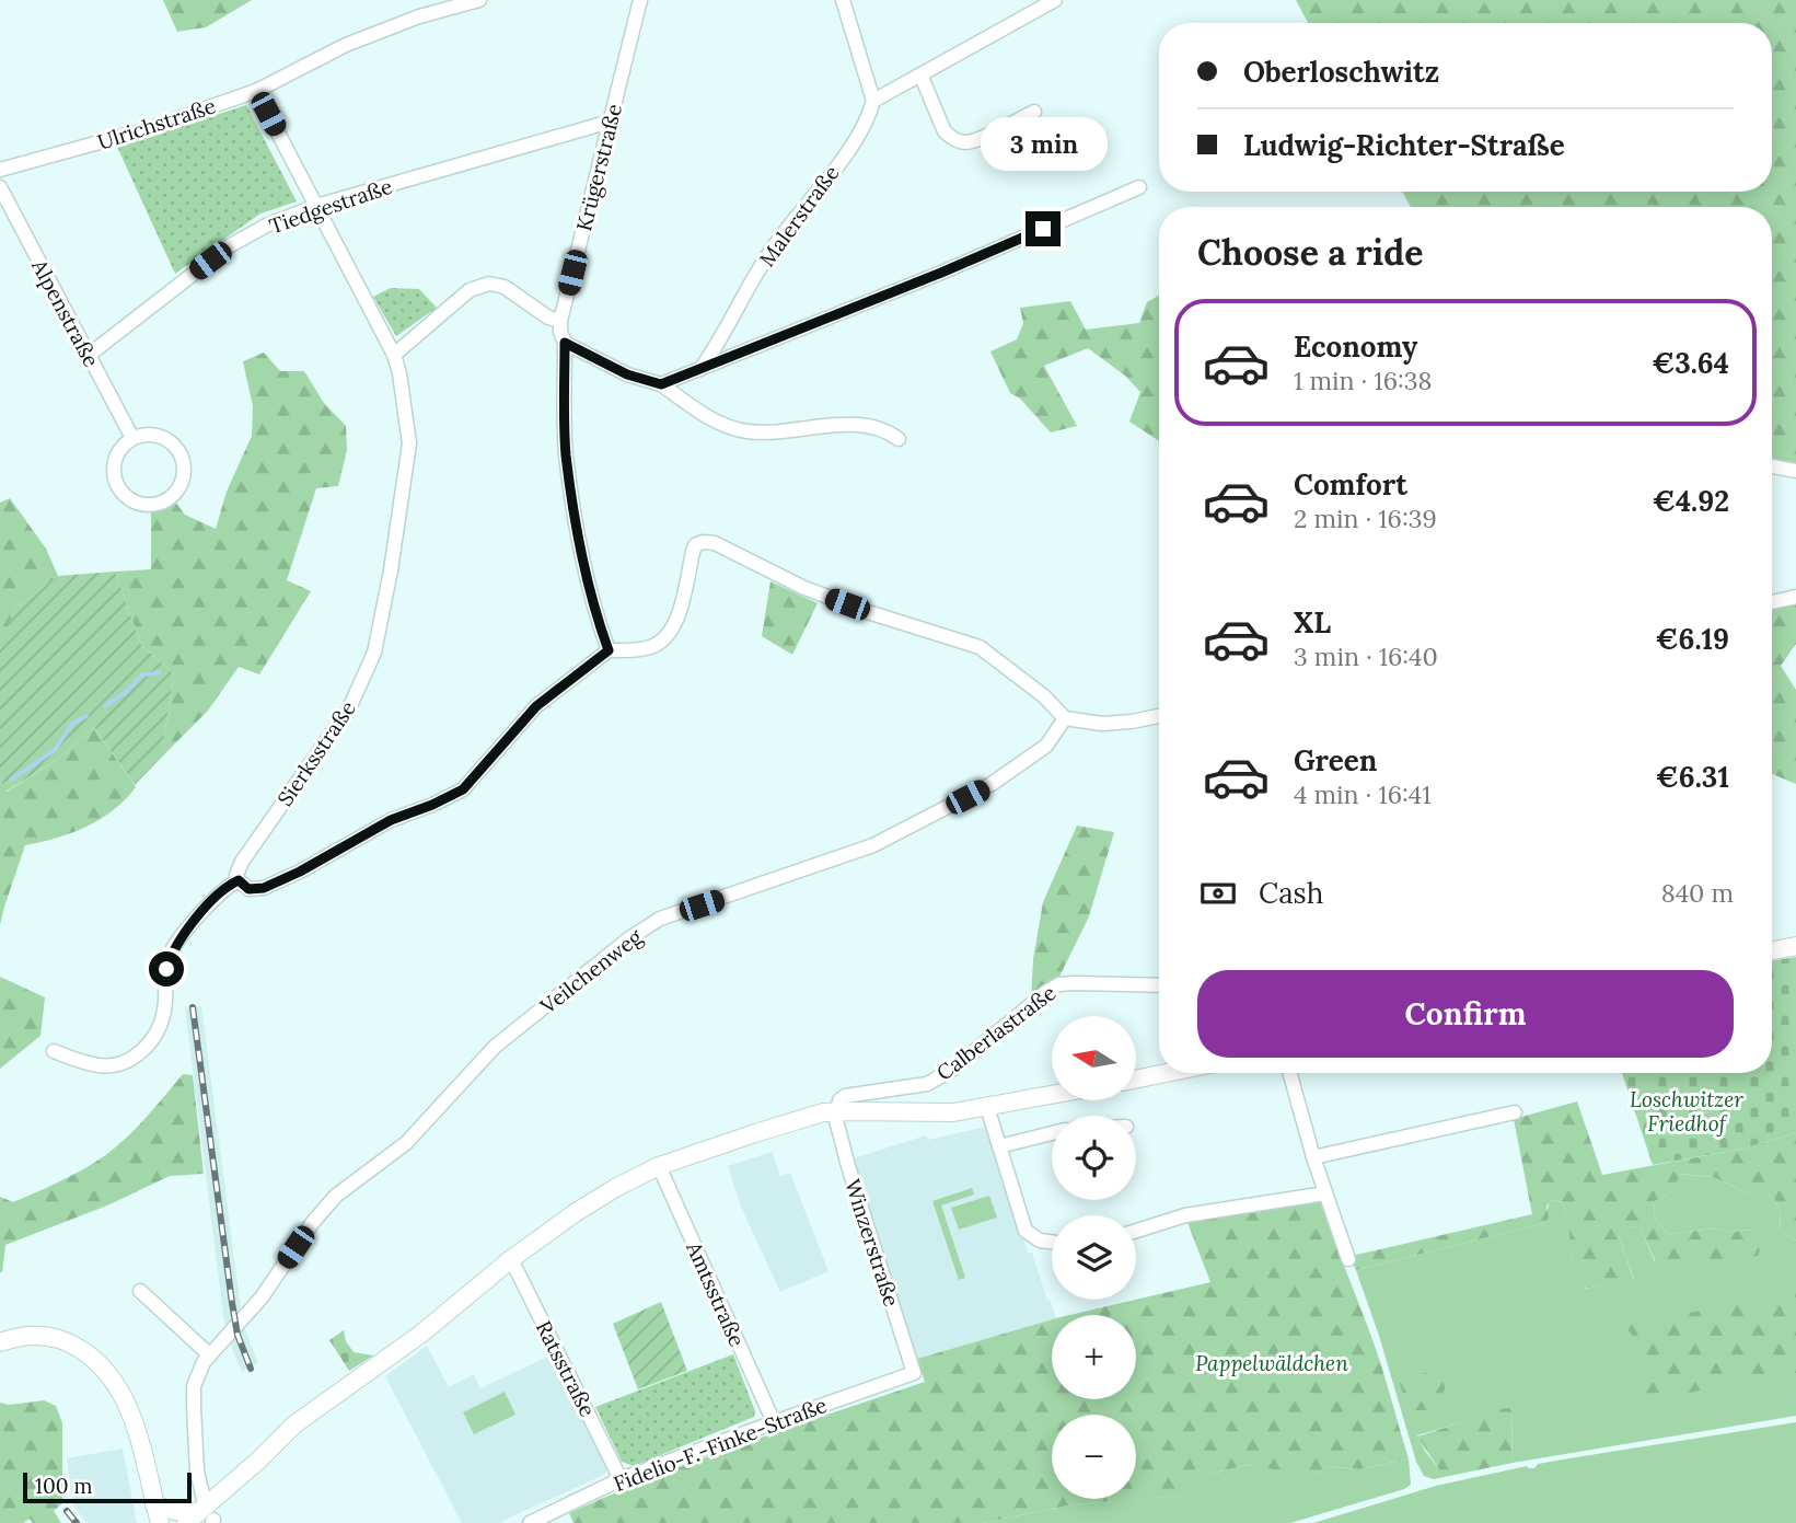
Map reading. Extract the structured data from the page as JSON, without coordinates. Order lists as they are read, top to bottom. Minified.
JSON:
{"streets":{"street":["Ulrichstraße","Krügerstraße","Tiedgestraße","Malerstraße","Alpenstraße","Sierksstraße","Veilchenweg","Calberlastraße","Winzerstraße","Amtsstraße","Ratsstraße","Fidelio-F.-Finke-Straße"]},"crossings":[["Krügerstraße","Tiedgestraße"],["Tiedgestraße","Alpenstraße"],["Calberlastraße","Winzerstraße"],["Winzerstraße","Fidelio-F.-Finke-Straße"],["Amtsstraße","Fidelio-F.-Finke-Straße"],["Ratsstraße","Fidelio-F.-Finke-Straße"]],"parks":["Loschwitzer Friedhof","Pappelwäldchen"],"scale_bar":"100 m","north":"left","page":{"banner":["Oberloschwitz","Ludwig-Richter-Straße"],"bubble":"3 min","heading":"Choose a ride","list":[{"name":"Economy","note":"1 min · 16:38","value":"€3.64"},{"name":"Comfort","note":"2 min · 16:39","value":"€4.92"},{"name":"XL","note":"3 min · 16:40","value":"€6.19"},{"name":"Green","note":"4 min · 16:41","value":"€6.31"}],"pay":["Cash","840 m"],"buttons":"Confirm","map_buttons":["+","−"],"scale":"100 m"}}
